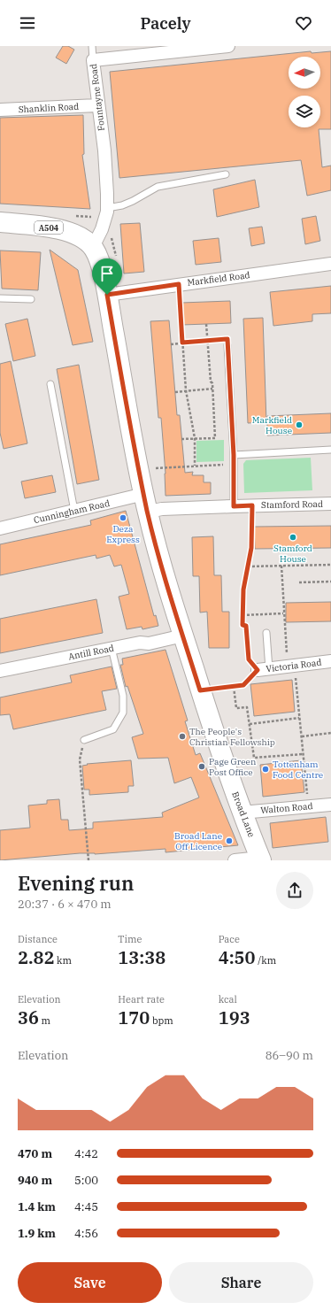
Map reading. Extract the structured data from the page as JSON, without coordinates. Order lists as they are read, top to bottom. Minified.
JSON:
{"streets":{"main road":["A504","Broad Lane"],"street":["Fountayne Road","Shanklin Road","Markfield Road","Stamford Road","Cunningham Road","Antill Road","Victoria Road","Walton Road"]},"crossings":[["Fountayne Road","Shanklin Road"],["Fountayne Road","A504"],["Fountayne Road","Broad Lane"],["A504","Broad Lane"],["Markfield Road","Broad Lane"],["Stamford Road","Cunningham Road"],["Stamford Road","Broad Lane"],["Cunningham Road","Broad Lane"],["Antill Road","Broad Lane"],["Walton Road","Broad Lane"]],"places":["Markfield House","Deza Express","Stamford House","The People's Christian Fellowship","Page Green Post Office","Tottenham Food Centre","Broad Lane Off Licence"],"north":"left","page":{"header":"Pacely","heading":["Evening run","20:37 · 6 × 470 m"],"stats":[["Distance","2.82 km"],["Time","13:38"],["Pace","4:50 /km"],["Elevation","36 m"],["Heart rate","170 bpm"],["kcal","193"]],"chart":["Elevation","86–90 m"],"list":[{"name":"470 m","note":"4:42"},{"name":"940 m","note":"5:00"},{"name":"1.4 km","note":"4:45"},{"name":"1.9 km","note":"4:56"}],"buttons":["Save","Share"]}}
